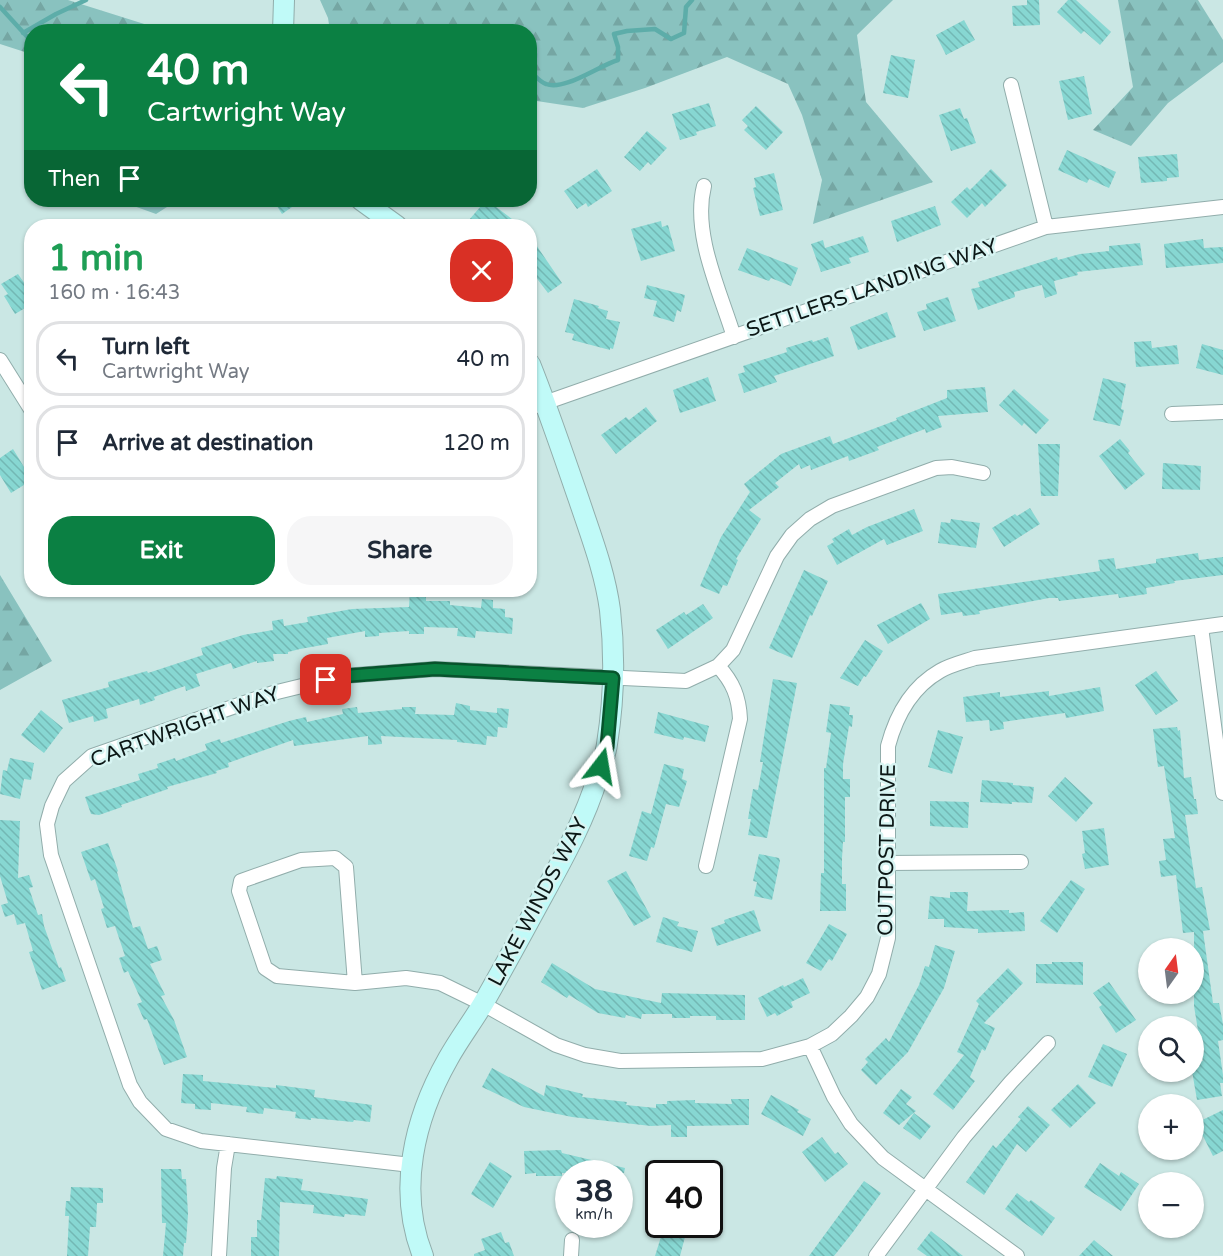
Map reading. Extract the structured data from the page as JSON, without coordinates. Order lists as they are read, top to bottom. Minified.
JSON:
{"streets":{"street":["SETTLERS LANDING WAY","CARTWRIGHT WAY","OUTPOST DRIVE","LAKE WINDS WAY"]},"crossings":[["SETTLERS LANDING WAY","LAKE WINDS WAY"],["CARTWRIGHT WAY","LAKE WINDS WAY"],["OUTPOST DRIVE","LAKE WINDS WAY"]],"north":"top","page":{"turn":["40 m","Cartwright Way"],"then":"Then","heading":["1 min","160 m · 16:43"],"list":[{"name":"Turn left","note":"Cartwright Way","value":"40 m"},{"name":"Arrive at destination","value":"120 m"}],"buttons":["Exit","Share"],"map_buttons":["+","−"],"speed":"38 km/h","limit":"40"}}
